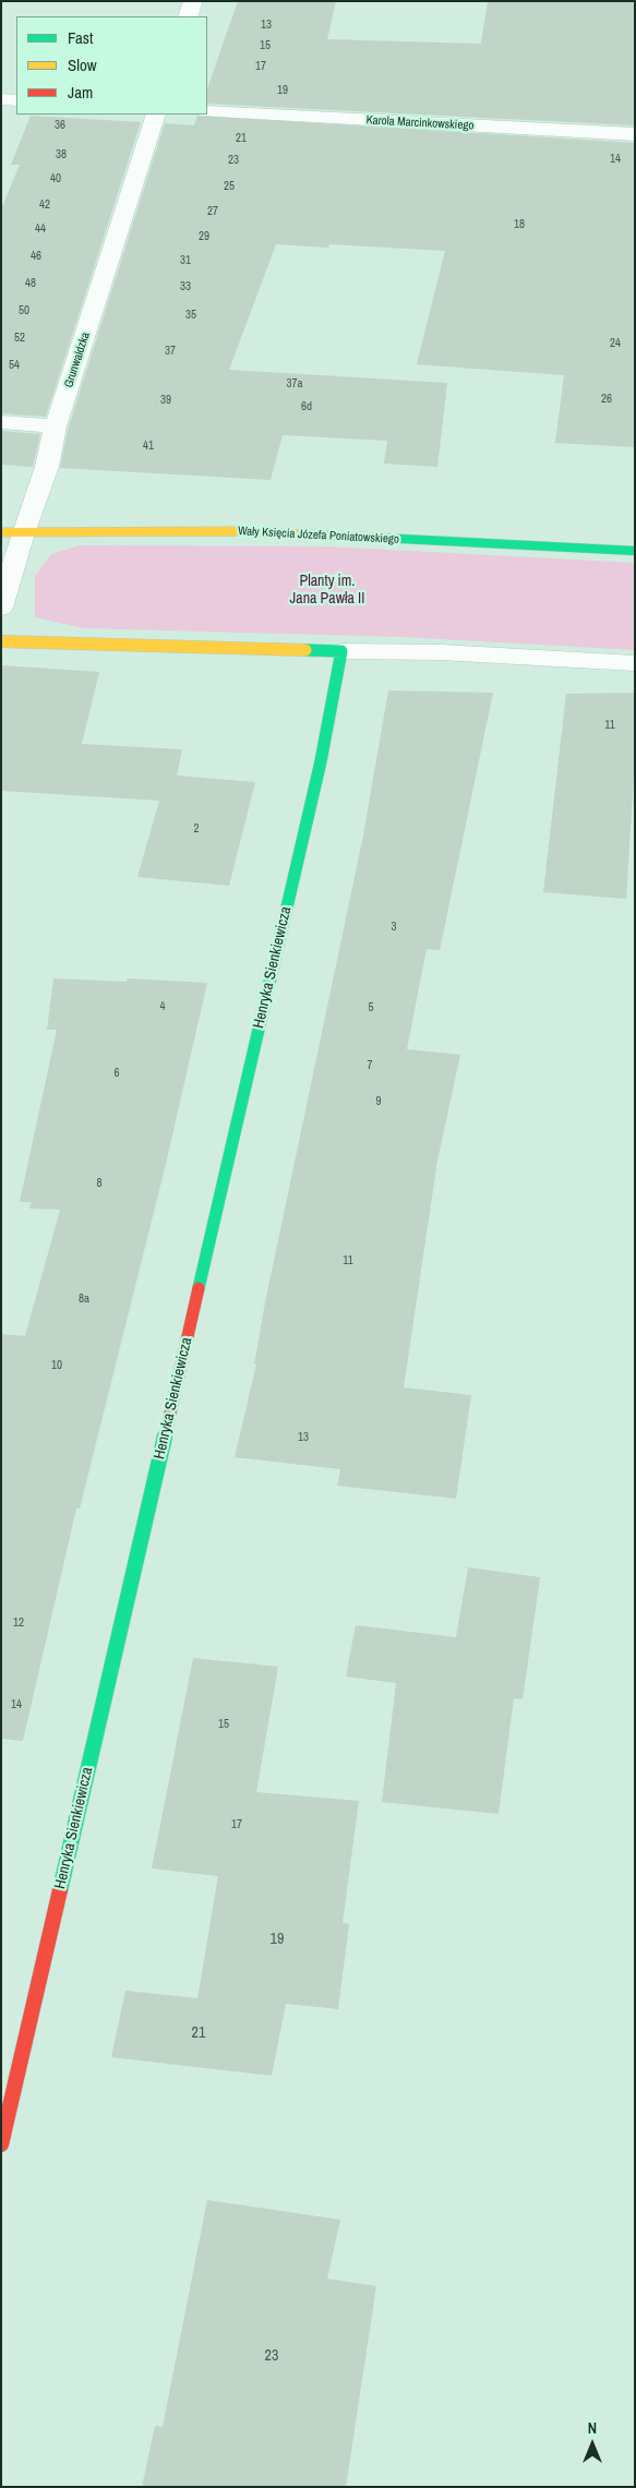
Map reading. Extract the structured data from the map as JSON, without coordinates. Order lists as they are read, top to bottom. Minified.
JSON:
{"streets":{"street":["Karola Marcinkowskiego","Grunwaldzka","Wały Księcia Józefa Poniatowskiego","Henryka Sienkiewicza"]},"crossings":[["Grunwaldzka","Wały Księcia Józefa Poniatowskiego"]],"parks":["Planty im. Jana Pawła II"],"house_numbers":["13","15","17","19","36","21","38","14","23","40","25","42","27","18","44","29","46","31","48","33","50","35","52","24","37","54","37a","26","39","6d","41","11","2","3","4","5","7","6","9","8","11","8a","10","13","12","14","15","17","19","21","23"],"legend":["Fast","Slow","Jam"],"north":"top"}
